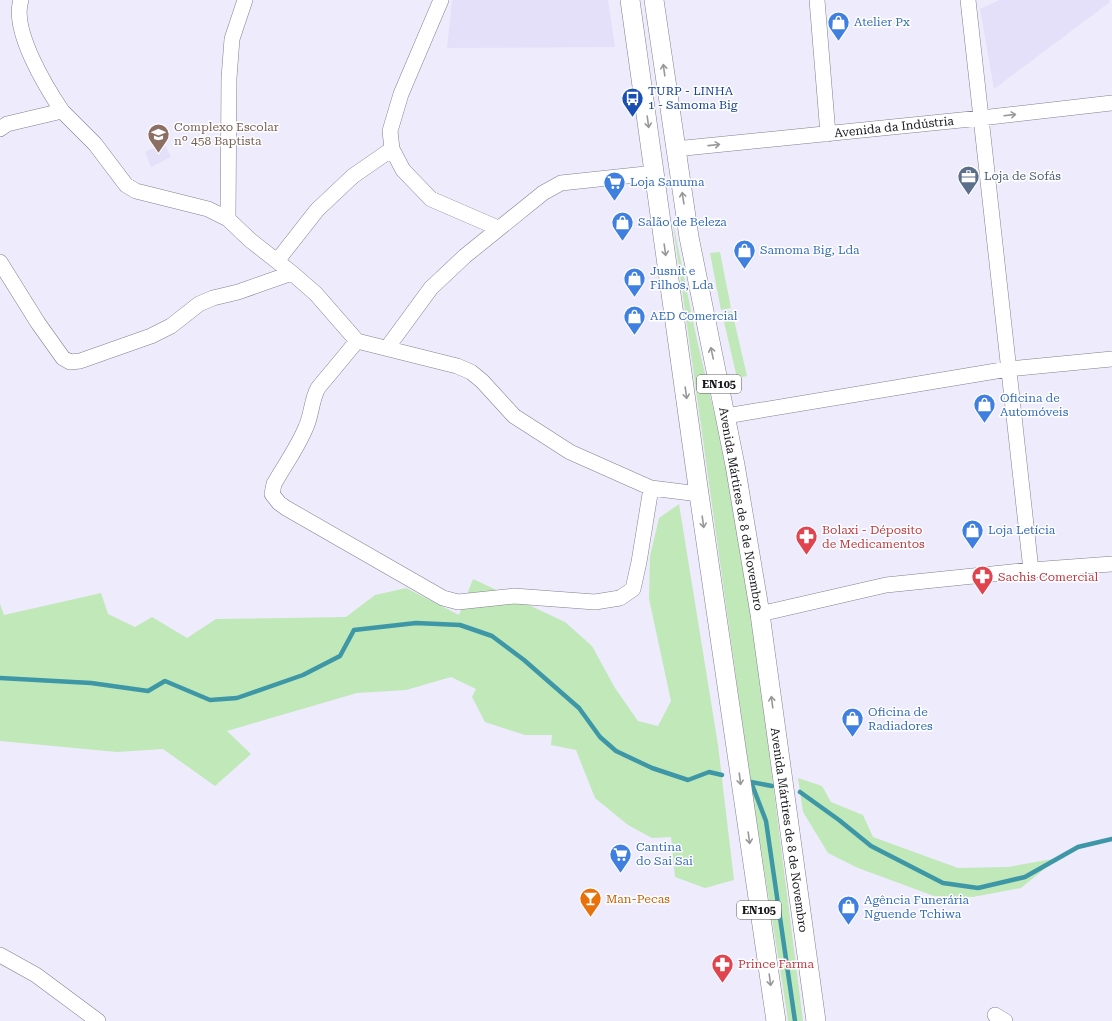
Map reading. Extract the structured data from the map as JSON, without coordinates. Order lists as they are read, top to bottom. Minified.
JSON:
{"streets":{"main road":["EN105","Avenida Mártires de 8 de Novembro"],"street":["Avenida da Indústria"]},"crossings":[["Avenida da Indústria","Avenida Mártires de 8 de Novembro"]],"one_way":["Avenida da Indústria"],"places":{"shop":["Atelier Px","Salão de Beleza","Samoma Big, Lda","Jusnit e Filhos, Lda","AED Comercial","Oficina de Automóveis","Loja Letícia","Oficina de Radiadores","Agência Funerária Nguende Tchiwa"],"bus stop":["TURP - LINHA 1 - Samoma Big"],"school or university":["Complexo Escolar nº 458 Baptista"],"office":["Loja de Sofás"],"supermarket":["Loja Sanuma","Cantina do Sai Sai"],"pharmacy":["Bolaxi - Déposito de Medicamentos","Sachis Comercial","Prince Farma"],"bar":["Man-Pecas"]}}
